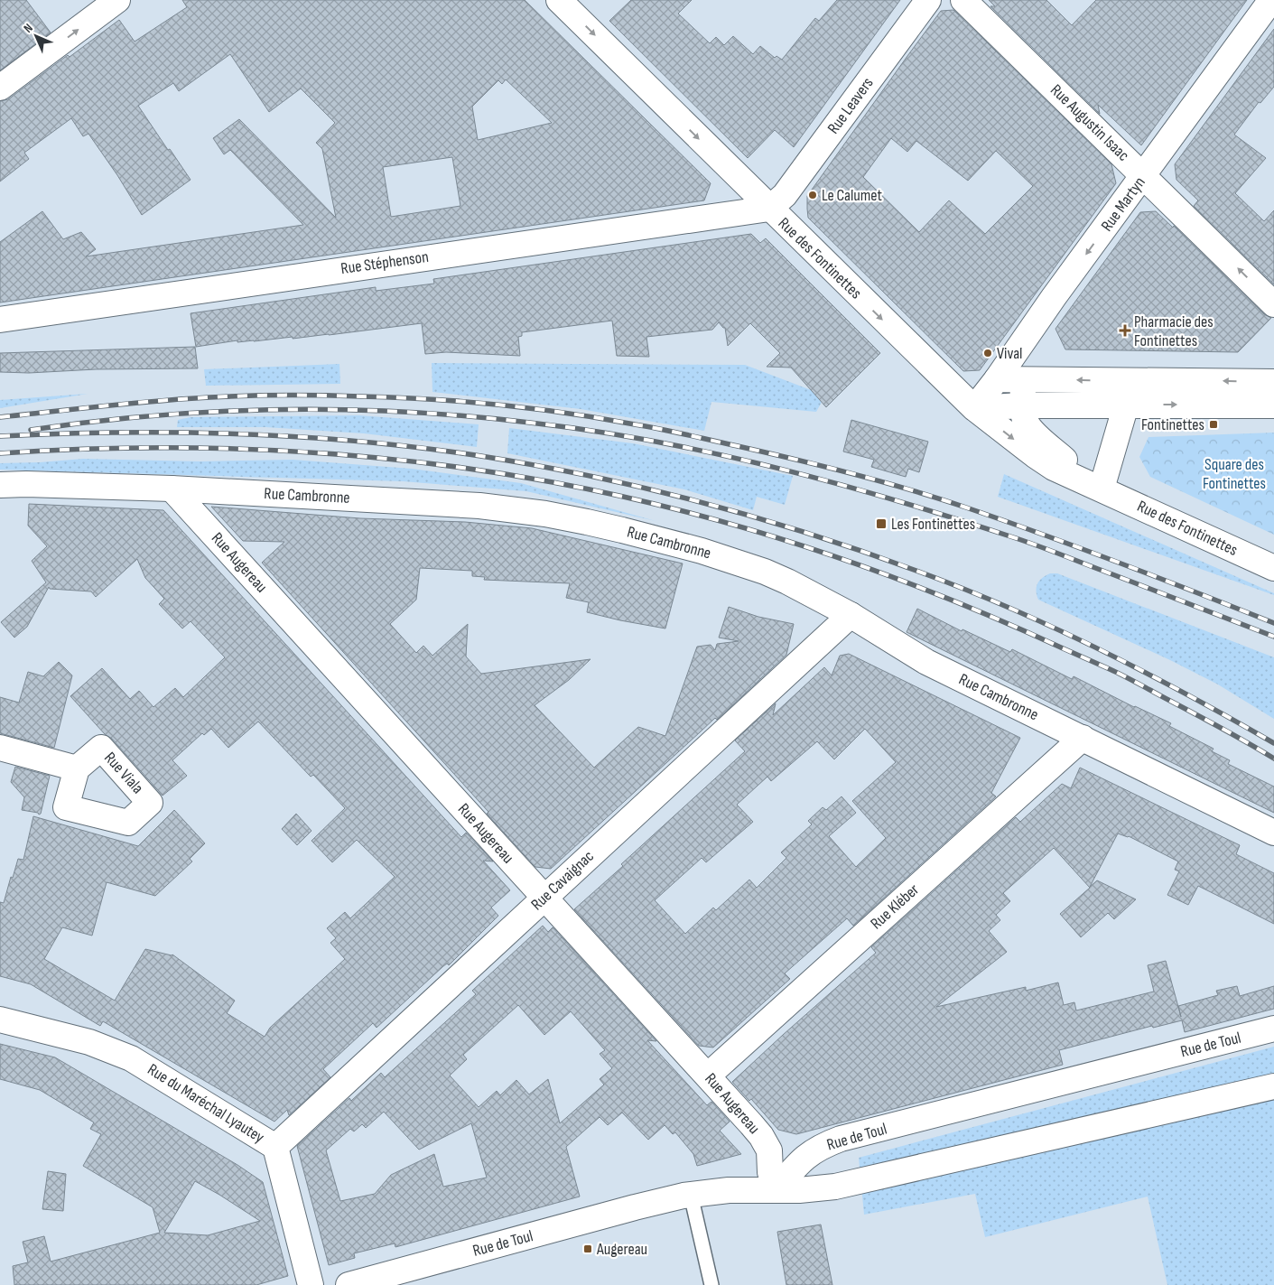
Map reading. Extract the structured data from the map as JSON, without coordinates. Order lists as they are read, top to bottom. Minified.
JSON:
{"streets":{"street":["Rue Leavers","Rue Augustin Isaac","Rue Martyn","Rue des Fontinettes","Rue Stéphenson","Rue Cambronne","Rue Augereau","Rue Cavaignac","Rue Kléber","Rue de Toul","Rue du Maréchal Lyautey"]},"crossings":[["Rue Leavers","Rue des Fontinettes"],["Rue Leavers","Rue Stéphenson"],["Rue Augustin Isaac","Rue Martyn"],["Rue Martyn","Rue des Fontinettes"],["Rue des Fontinettes","Rue Stéphenson"],["Rue Cambronne","Rue Augereau"],["Rue Cambronne","Rue Cavaignac"],["Rue Cambronne","Rue Kléber"],["Rue Augereau","Rue Cavaignac"],["Rue Augereau","Rue Kléber"],["Rue Augereau","Rue de Toul"],["Rue Cavaignac","Rue du Maréchal Lyautey"]],"one_way":["Rue Augustin Isaac","Rue des Fontinettes"],"parks":["Square des Fontinettes"],"places":{"other":["Le Calumet","Vival"],"health":["Pharmacie des Fontinettes"],"transit":["Fontinettes","Les Fontinettes","Augereau"]},"north":"top left"}
